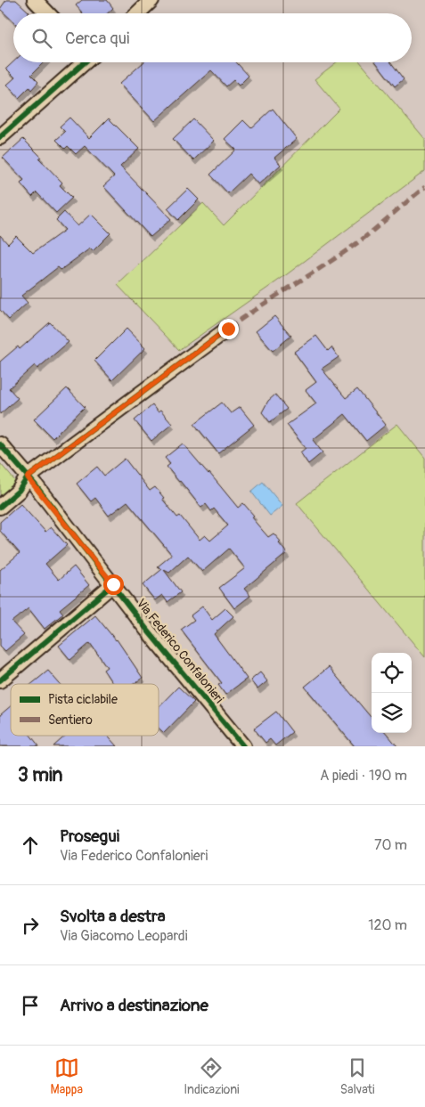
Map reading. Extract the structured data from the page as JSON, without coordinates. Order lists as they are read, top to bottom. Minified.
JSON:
{"streets":{"street":["Via Federico Confalonieri"]},"legend":["Pista ciclabile","Sentiero"],"page":{"search":"Cerca qui","heading":["3 min","A piedi · 190 m"],"list":[["Prosegui","Via Federico Confalonieri","70 m"],["Svolta a destra","Via Giacomo Leopardi","120 m"],"Arrivo a destinazione"],"nav":["Mappa","Indicazioni","Salvati"]}}
